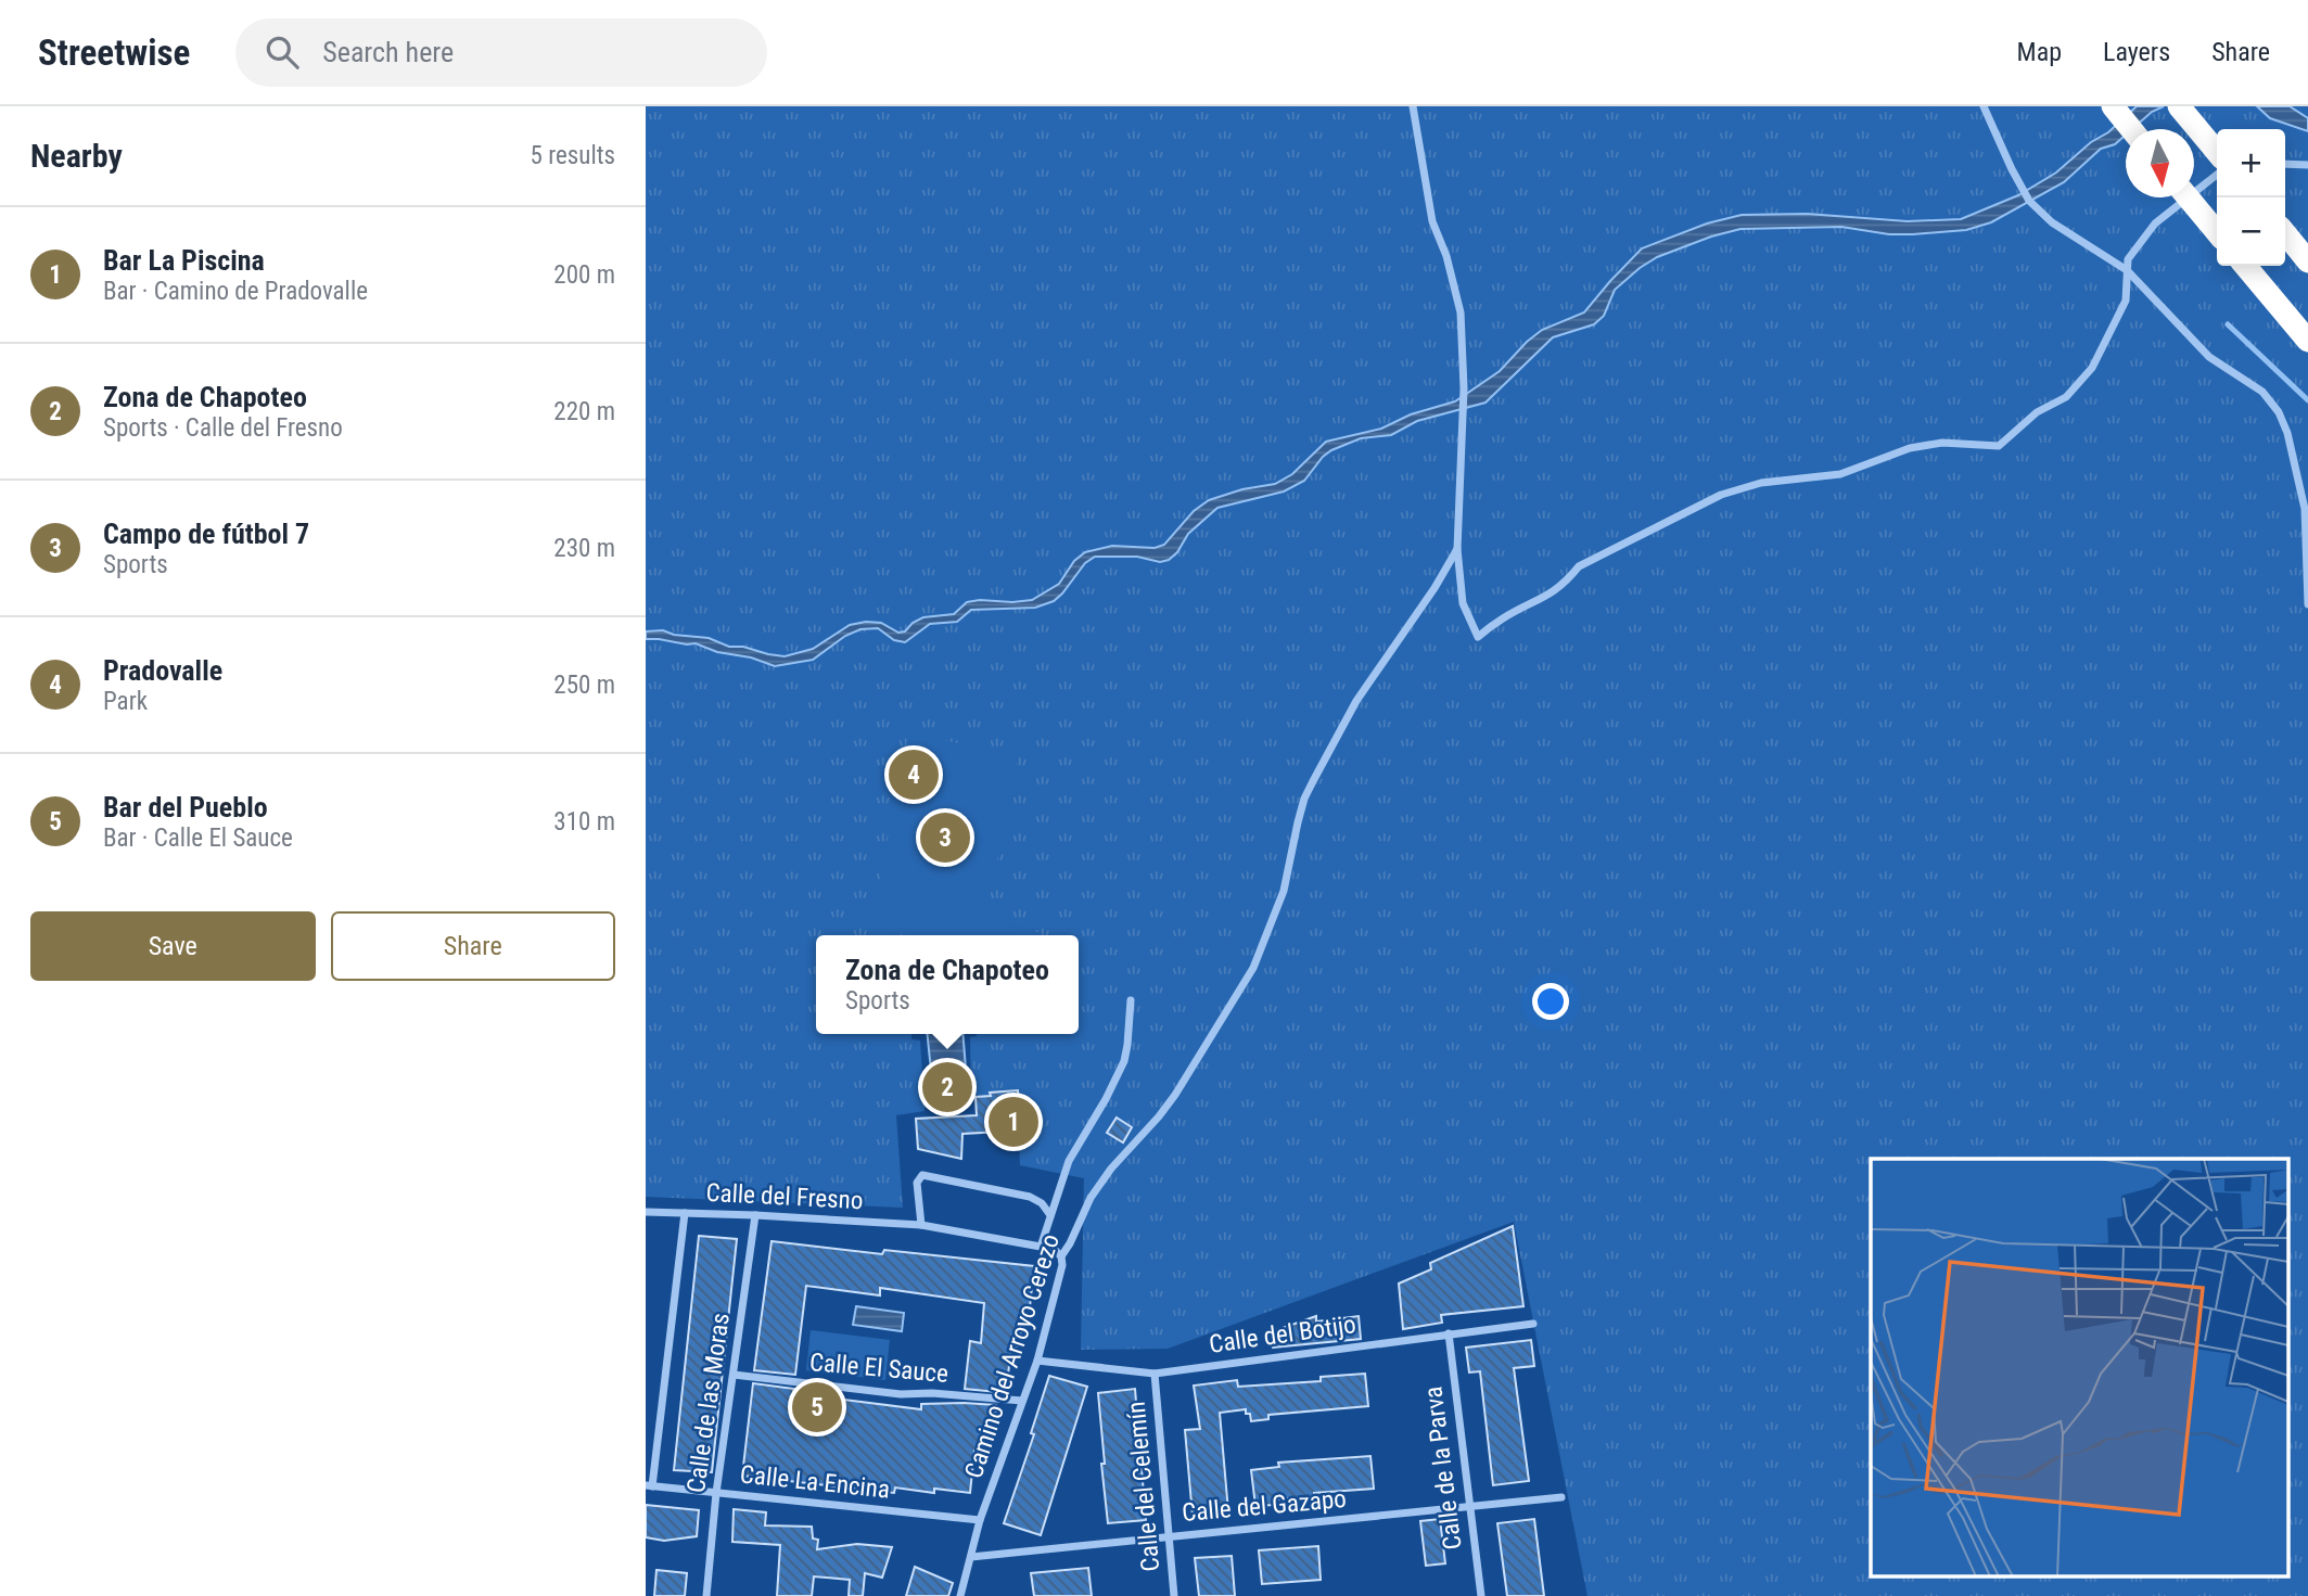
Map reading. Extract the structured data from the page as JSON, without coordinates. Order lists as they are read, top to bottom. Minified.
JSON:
{"streets":{"street":["Calle del Fresno","Calle del Botijo","Camino del Arroyo Cerezo","Calle El Sauce","Calle de las Moras","Calle de la Parva","Calle La Encina","Calle del Celemín","Calle del Gazapo"]},"crossings":[["Calle del Fresno","Camino del Arroyo Cerezo"],["Calle del Fresno","Calle de las Moras"],["Calle del Botijo","Camino del Arroyo Cerezo"],["Calle del Botijo","Calle de la Parva"],["Calle del Botijo","Calle del Celemín"],["Camino del Arroyo Cerezo","Calle El Sauce"],["Camino del Arroyo Cerezo","Calle La Encina"],["Camino del Arroyo Cerezo","Calle del Gazapo"],["Calle El Sauce","Calle de las Moras"],["Calle de las Moras","Calle La Encina"],["Calle de la Parva","Calle del Gazapo"],["Calle del Celemín","Calle del Gazapo"]],"north":"bottom","page":{"header":"Streetwise","search":"Search here","nav":["Map","Layers","Share"],"heading":["Nearby","5 results"],"map_buttons":["+","−"],"list":[{"mark":"1","name":"Bar La Piscina","note":"Bar · Camino de Pradovalle","value":"200 m"},{"mark":"2","name":"Zona de Chapoteo","note":"Sports · Calle del Fresno","value":"220 m"},{"mark":"3","name":"Campo de fútbol 7","note":"Sports","value":"230 m"},{"mark":"4","name":"Pradovalle","note":"Park","value":"250 m"},{"mark":"5","name":"Bar del Pueblo","note":"Bar · Calle El Sauce","value":"310 m"}],"pins":["4","3","2","1","5"],"buttons":["Save","Share"],"popup":["Zona de Chapoteo","Sports"]}}
